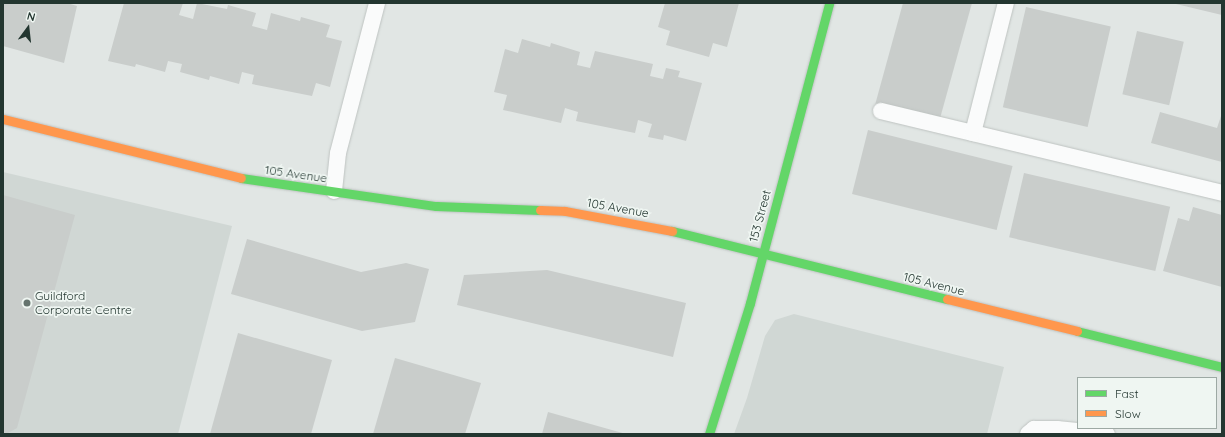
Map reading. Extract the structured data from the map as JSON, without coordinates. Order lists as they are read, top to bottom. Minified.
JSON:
{"streets":{"street":["105 Avenue","153 Street"]},"crossings":[["105 Avenue","153 Street"]],"places":["Guildford Corporate Centre"],"legend":["Fast","Slow"],"north":"top"}
